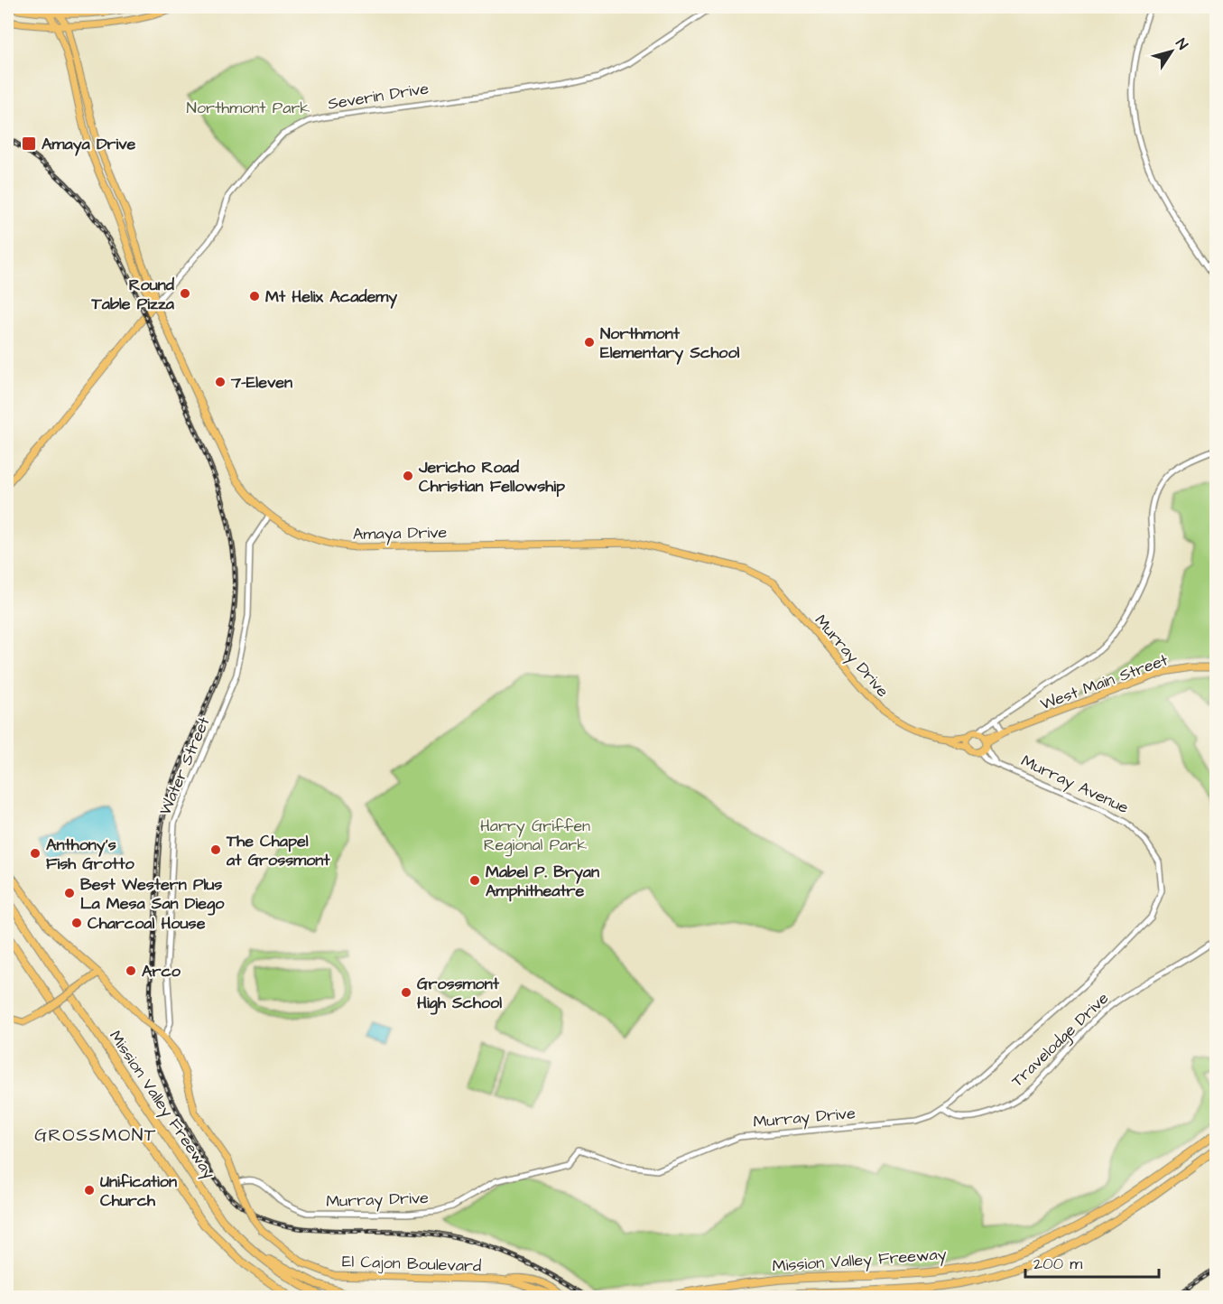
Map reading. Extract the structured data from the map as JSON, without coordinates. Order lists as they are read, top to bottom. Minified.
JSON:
{"streets":{"highway":["Mission Valley Freeway"],"main road":["Severin Drive","Amaya Drive","Murray Drive","West Main Street","Murray Avenue","El Cajon Boulevard"],"street":["Water Street","Travelodge Drive"]},"crossings":[["Severin Drive","Amaya Drive"],["Amaya Drive","Murray Drive"],["Amaya Drive","Water Street"],["Murray Drive","Murray Avenue"],["Murray Drive","Travelodge Drive"],["Murray Drive","El Cajon Boulevard"],["West Main Street","Murray Avenue"]],"districts":["GROSSMONT"],"parks":["Northmont Park","Harry Griffen Regional Park"],"places":{"transit":["Amaya Drive"],"other":["Round Table Pizza","Mt Helix Academy","Northmont Elementary School","7-Eleven","Jericho Road Christian Fellowship","The Chapel at Grossmont","Anthony's Fish Grotto","Mabel P. Bryan Amphitheatre","Best Western Plus La Mesa San Diego","Charcoal House","Arco","Grossmont High School","Unification Church"]},"scale_bar":"200 m","north":"top right"}
